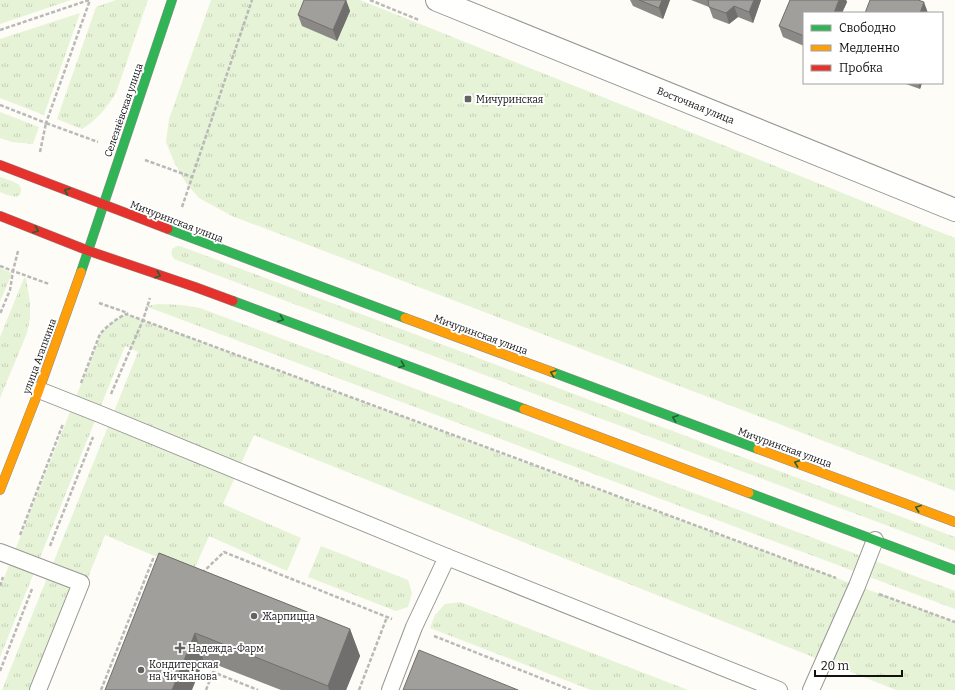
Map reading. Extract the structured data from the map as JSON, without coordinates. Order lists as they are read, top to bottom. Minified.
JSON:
{"streets":{"main road":["Селезнёвская улица","Мичуринская улица","улица Агапкина"],"street":["Восточная улица"]},"crossings":[["Селезнёвская улица","Мичуринская улица"],["Селезнёвская улица","улица Агапкина"]],"places":{"transit":["Мичуринская"],"other":["Жарпицца","Кондитерская на Чичканова"],"health":["Надежда-Фарм"]},"legend":["Свободно","Медленно","Пробка"],"scale_bar":"20 m"}
